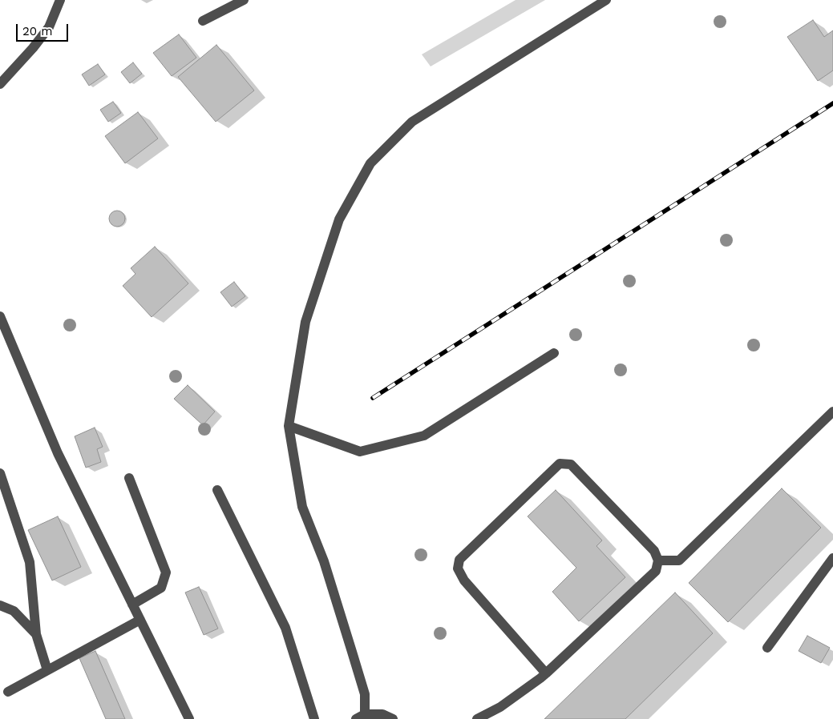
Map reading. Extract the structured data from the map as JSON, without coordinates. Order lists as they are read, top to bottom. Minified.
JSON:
{"scale_bar":"20 m"}
